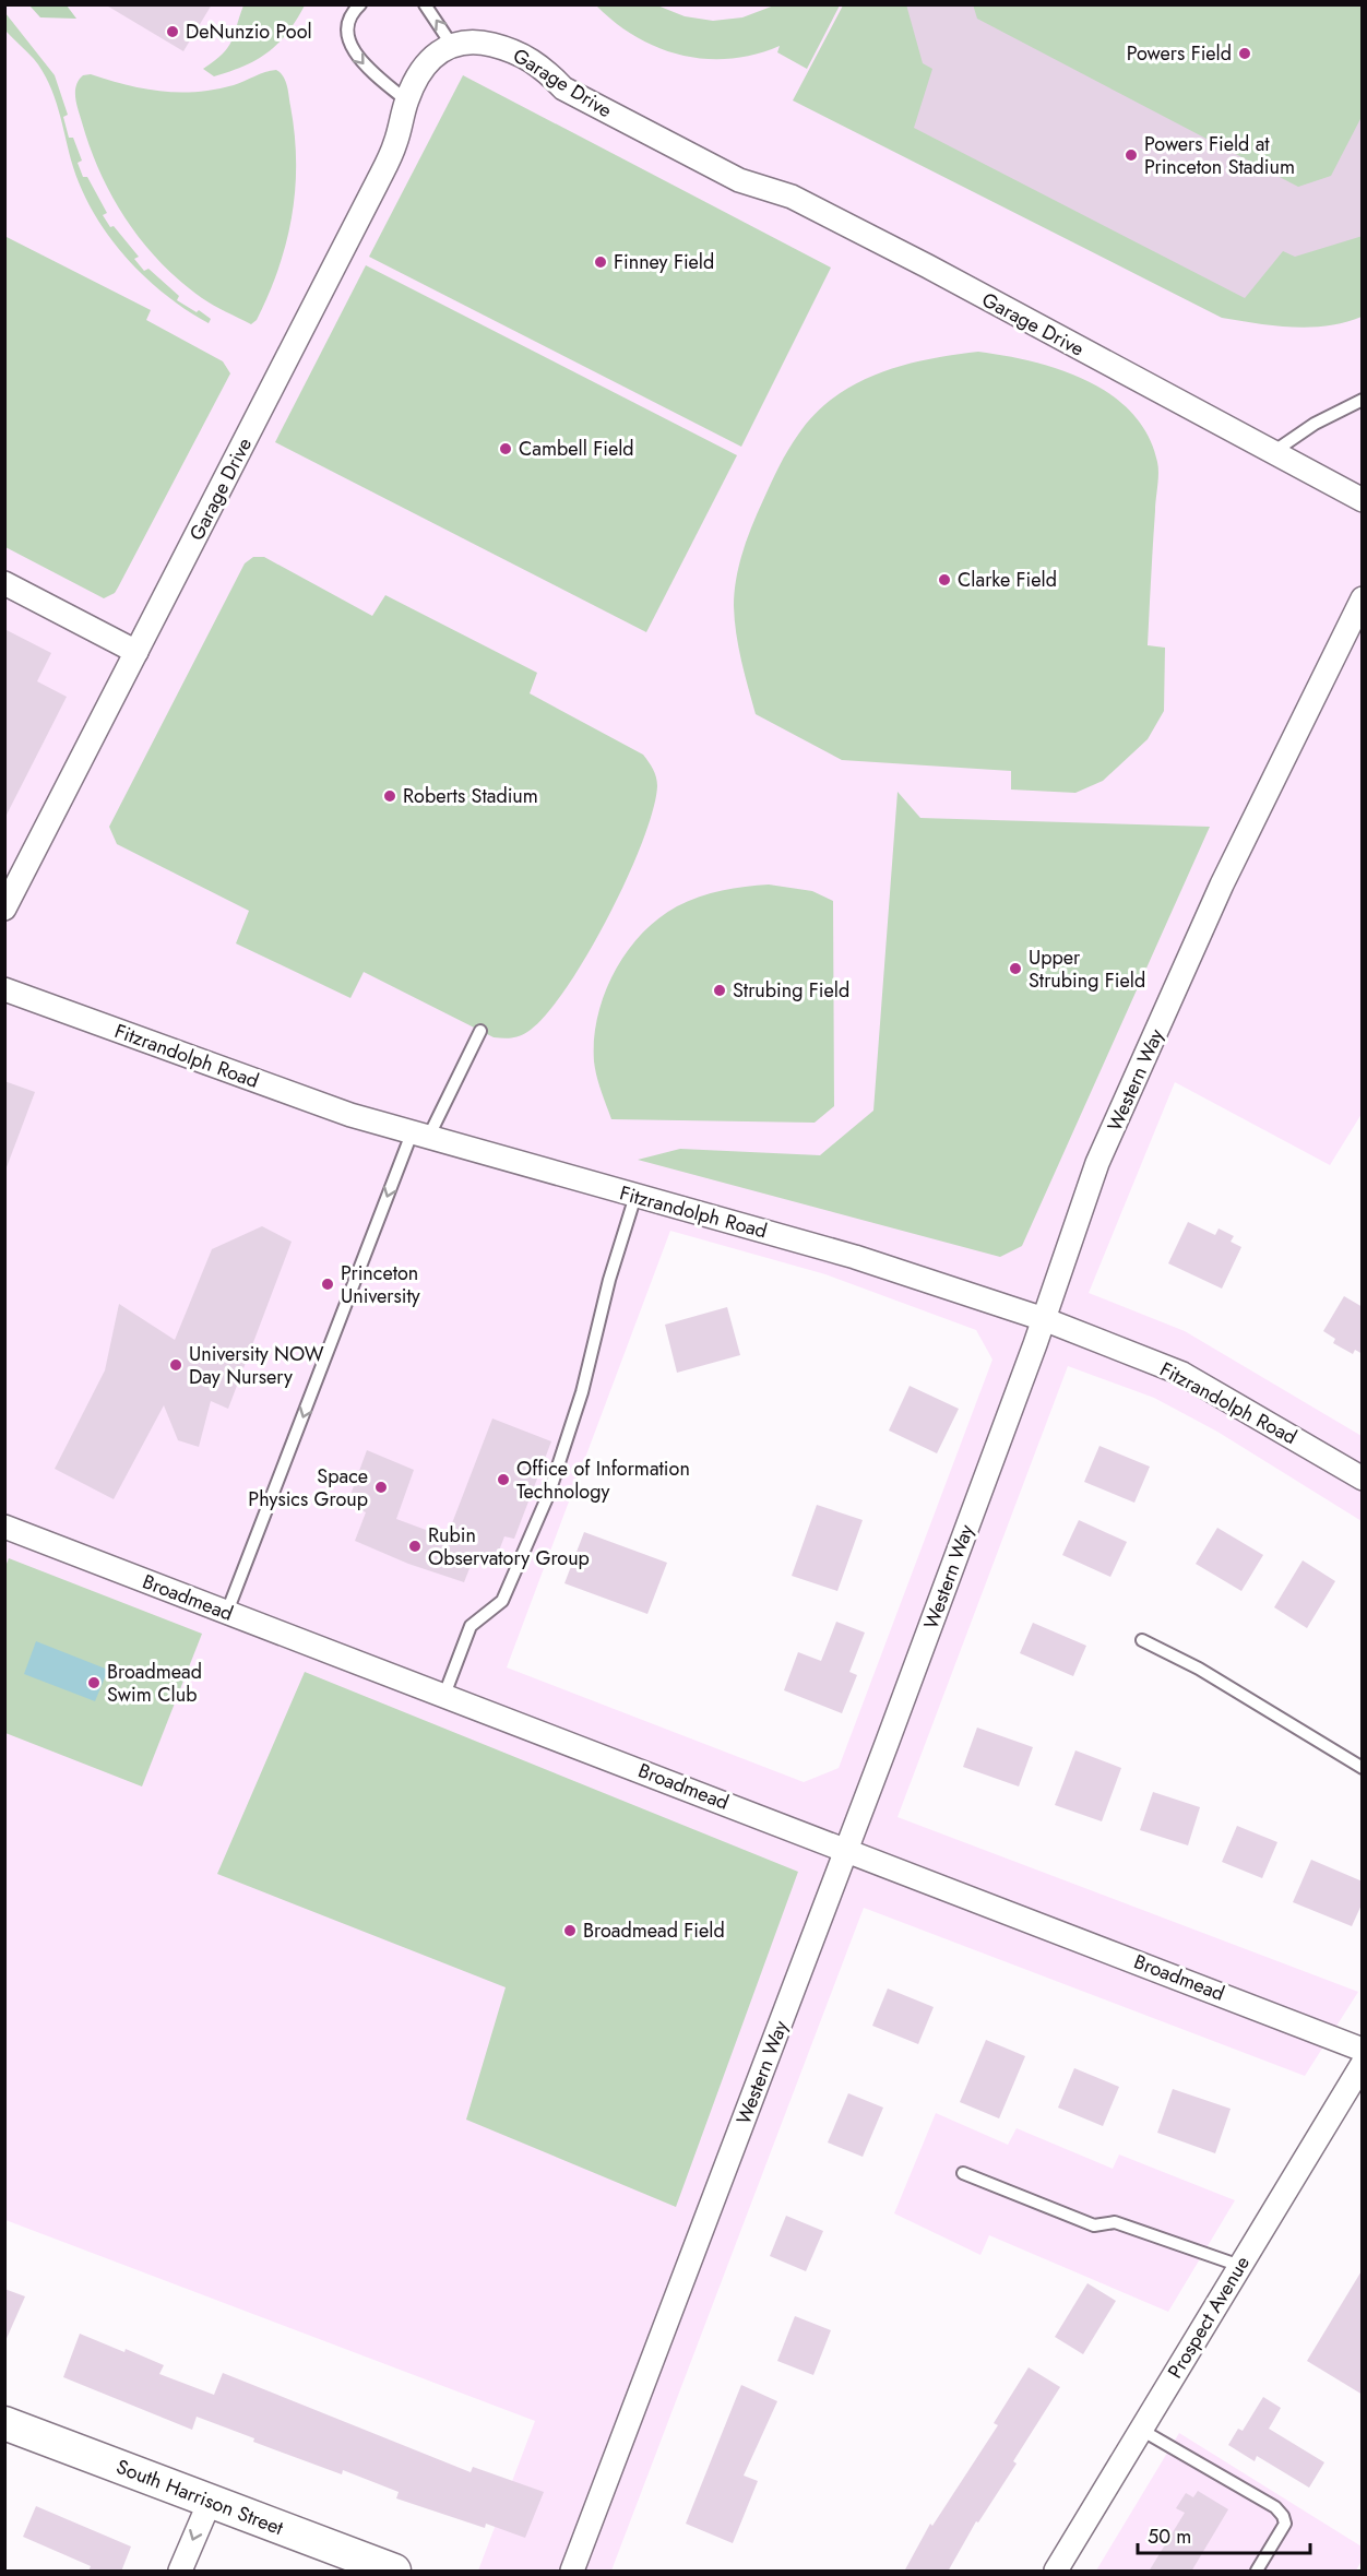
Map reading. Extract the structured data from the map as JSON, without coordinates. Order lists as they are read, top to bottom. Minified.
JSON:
{"streets":{"street":["Garage Drive","Fitzrandolph Road","Western Way","Broadmead","Prospect Avenue","South Harrison Street"]},"crossings":[["Fitzrandolph Road","Western Way"],["Western Way","Broadmead"]],"places":["DeNunzio Pool","Powers Field","Powers Field at Princeton Stadium","Finney Field","Cambell Field","Clarke Field","Roberts Stadium","Upper Strubing Field","Strubing Field","Princeton University","University NOW Day Nursery","Office of Information Technology","Space Physics Group","Rubin Observatory Group","Broadmead Swim Club","Broadmead Field"],"scale_bar":"50 m"}
